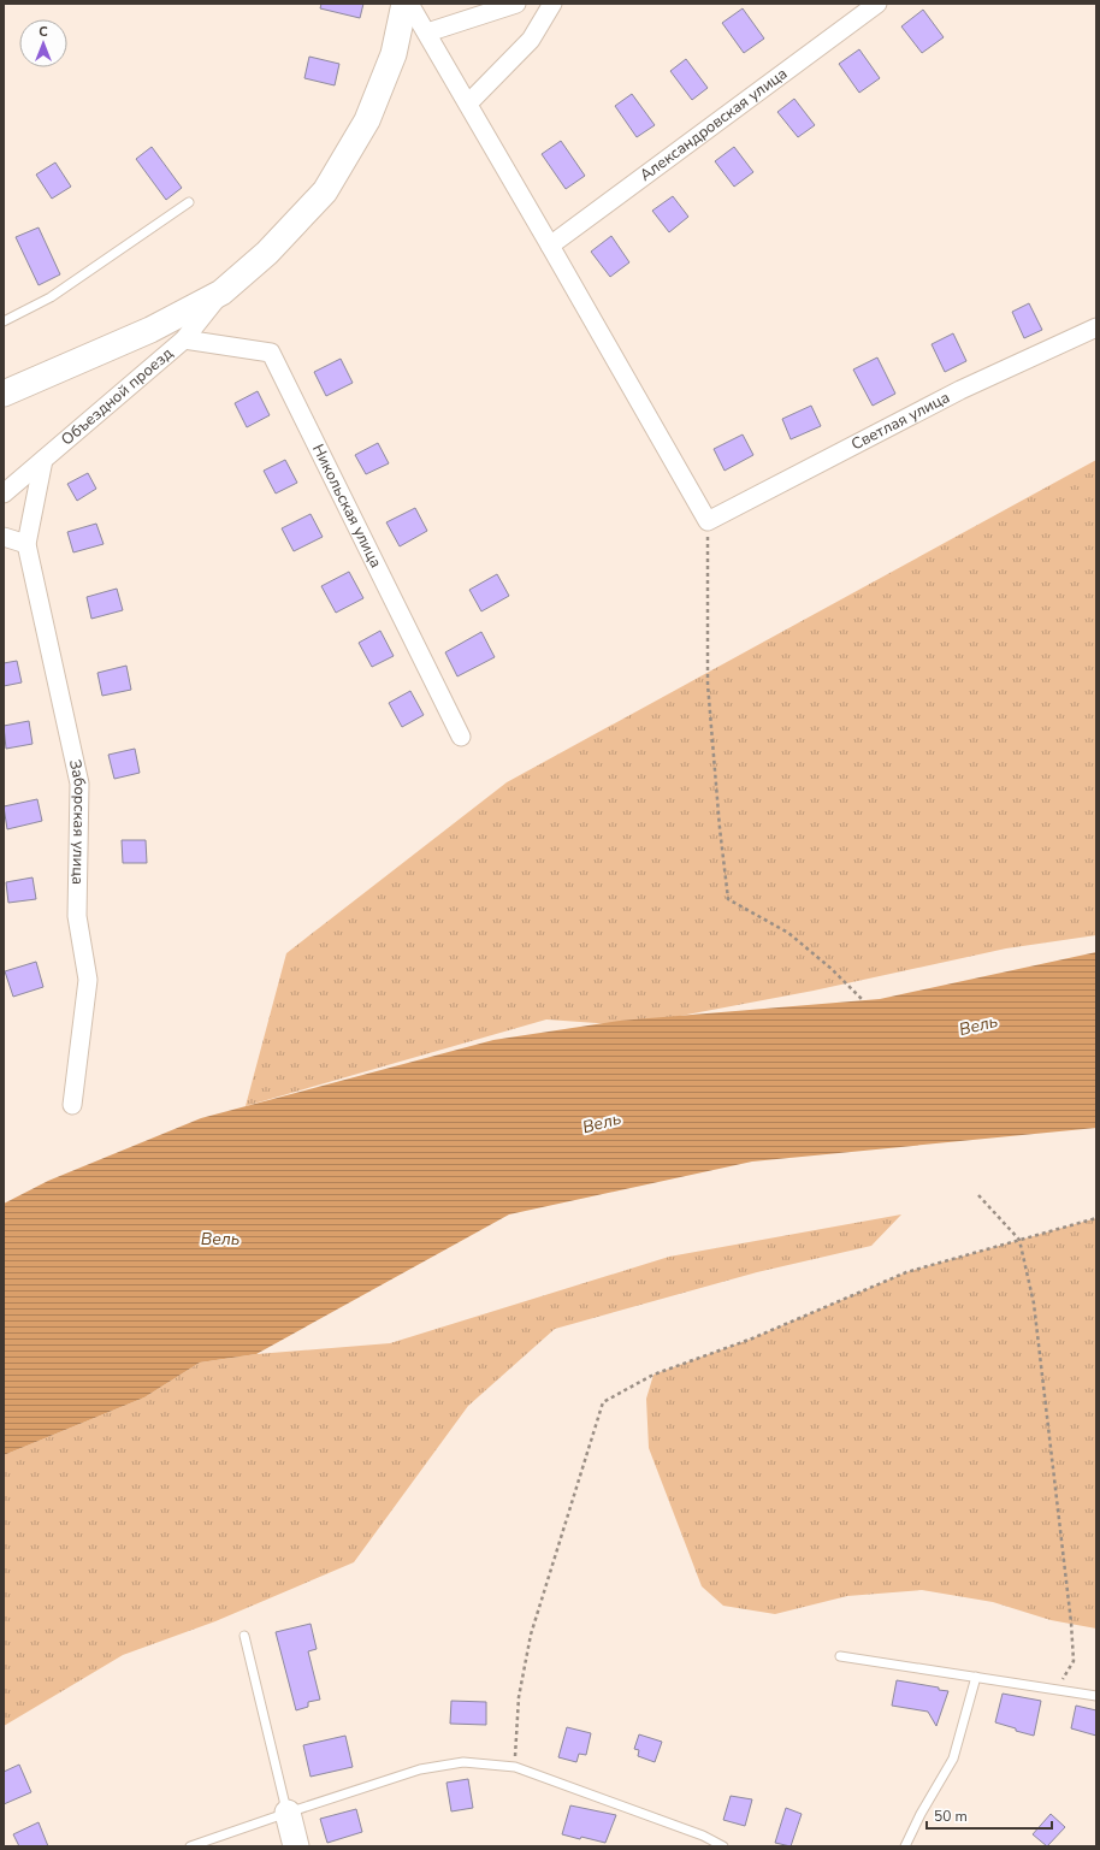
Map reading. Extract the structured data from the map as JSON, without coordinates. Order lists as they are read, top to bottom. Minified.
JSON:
{"streets":{"street":["Александровская улица","Объездной проезд","Светлая улица","Никольская улица","Заборская улица"]},"crossings":[["Объездной проезд","Никольская улица"]],"water":["Вель"],"scale_bar":"50 m","north":"top"}
